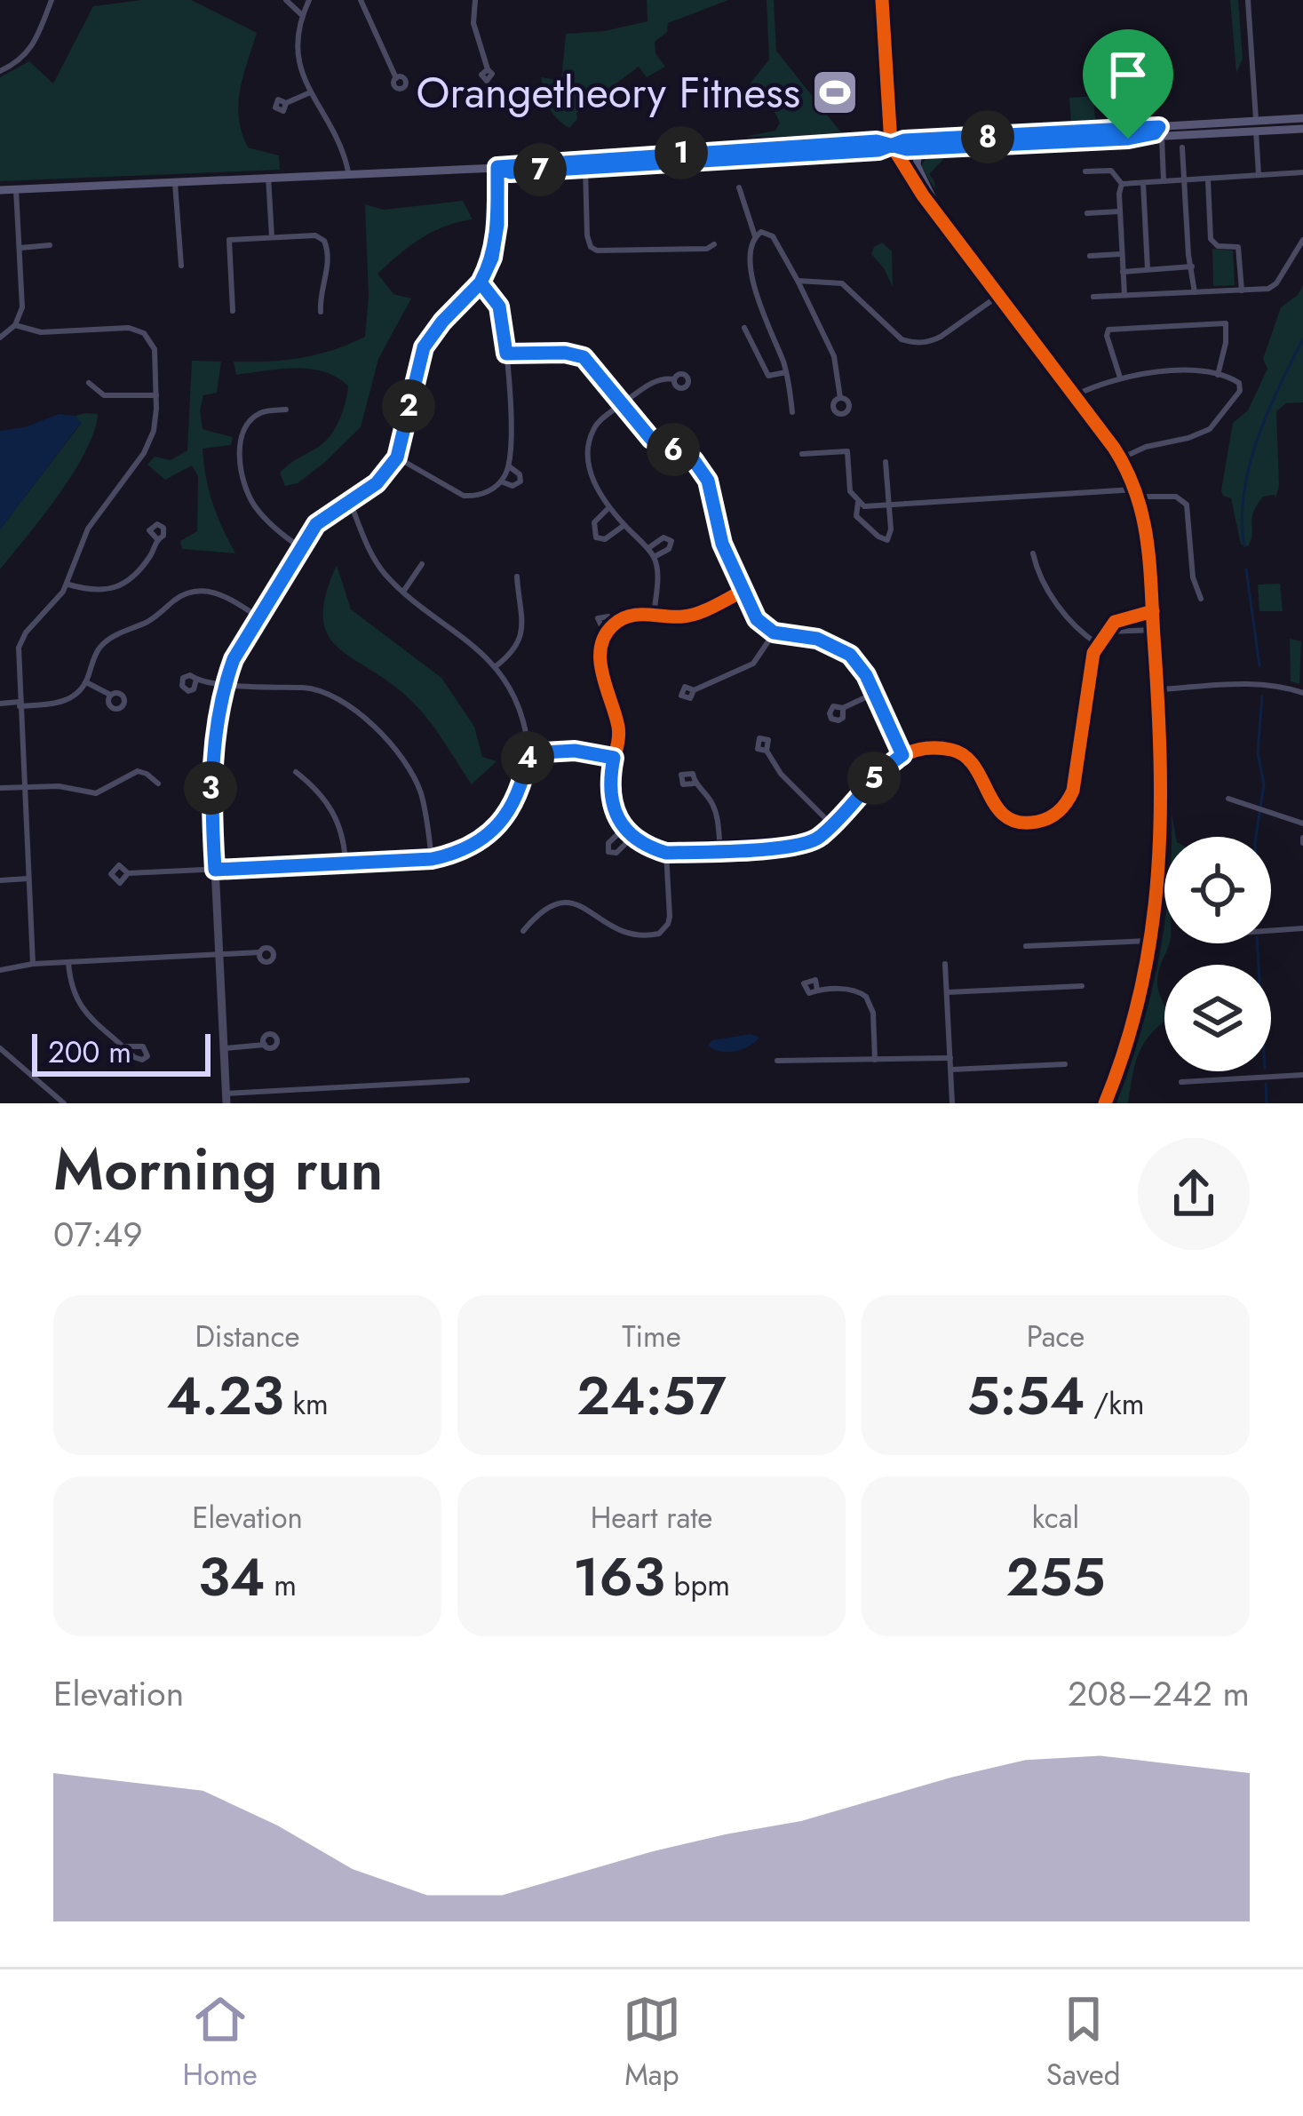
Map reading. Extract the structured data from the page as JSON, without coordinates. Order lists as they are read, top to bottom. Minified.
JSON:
{"places":{"sports":["Orangetheory Fitness"]},"scale_bar":"200 m","page":{"pins":["8","1","7","2","6","4","5","3"],"scale":"200 m","heading":["Morning run","07:49"],"stats":[["Distance","4.23 km"],["Time","24:57"],["Pace","5:54 /km"],["Elevation","34 m"],["Heart rate","163 bpm"],["kcal","255"]],"chart":["Elevation","208–242 m"],"tabs":["Home","Map","Saved"]}}
